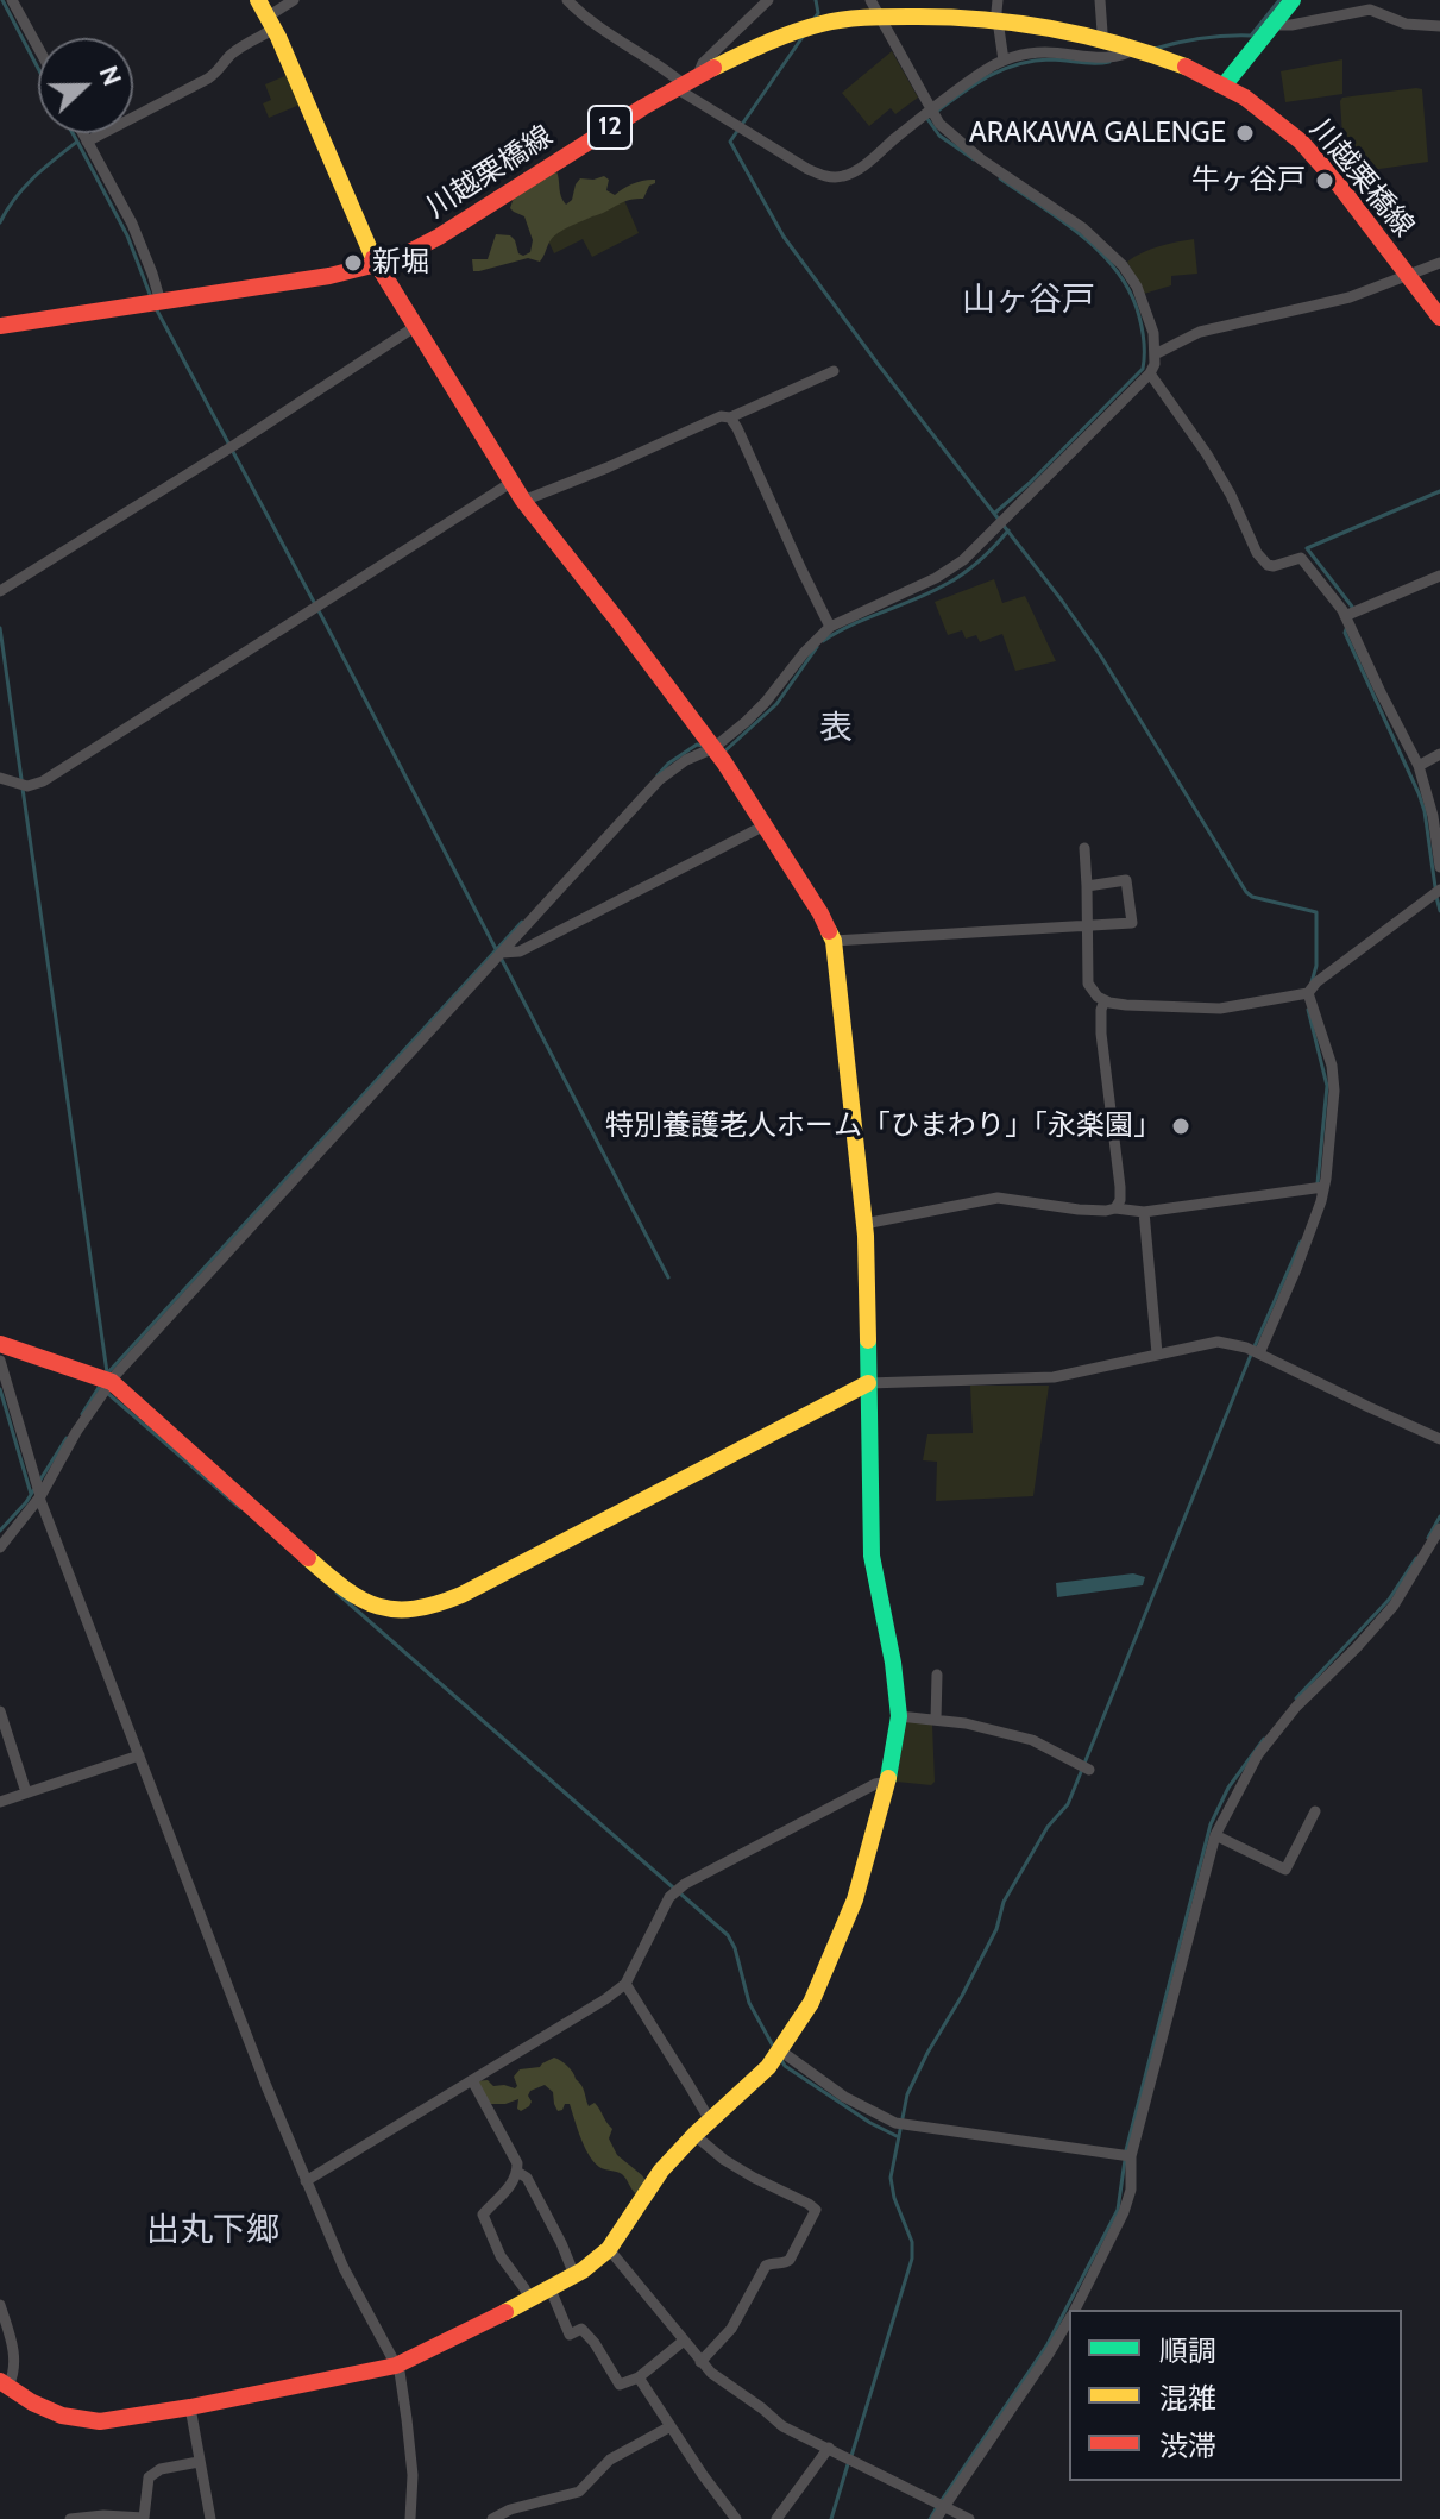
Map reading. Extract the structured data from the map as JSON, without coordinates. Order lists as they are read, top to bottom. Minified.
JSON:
{"streets":{"street":["12","川越栗橋線"]},"districts":["山ヶ谷戸","表","出丸下郷"],"places":["ARAKAWA GALENGE","牛ヶ谷戸","新堀","特別養護老人ホーム「ひまわり」「永楽園」"],"legend":["順調","混雑","渋滞"],"north":"right"}
